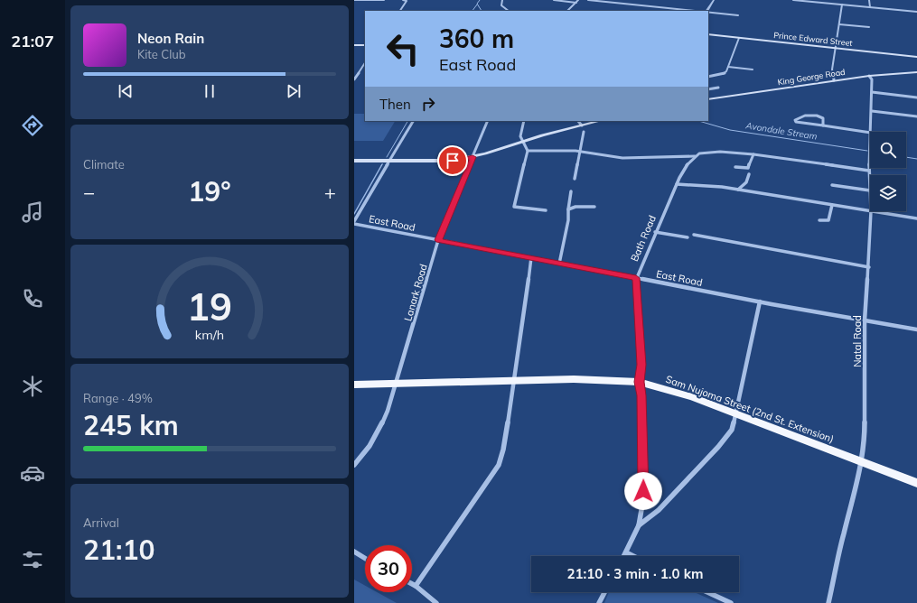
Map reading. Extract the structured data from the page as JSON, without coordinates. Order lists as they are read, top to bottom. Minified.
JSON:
{"streets":{"highway":["Sam Nujoma Street (2nd St. Extension)"],"main road":["Prince Edward Street","King George Road"],"street":["East Road","Bath Road","Lanark Road","Natal Road"]},"crossings":[["King George Road","Natal Road"],["East Road","Bath Road"],["East Road","Lanark Road"],["East Road","Natal Road"],["Bath Road","Sam Nujoma Street (2nd St. Extension)"],["Lanark Road","Sam Nujoma Street (2nd St. Extension)"],["Natal Road","Sam Nujoma Street (2nd St. Extension)"]],"water":["Avondale Stream"],"page":{"tabs":"21:07","turn":["360 m","East Road"],"song":["Neon Rain","Kite Club"],"then":"Then","tile":["Climate",["Range · 49%","245 km"],["Arrival","21:10"]],"heat":["−","19°","+"],"limit":"30","trip":"21:10 · 3 min · 1.0 km","gauge":["19","km/h"]}}
